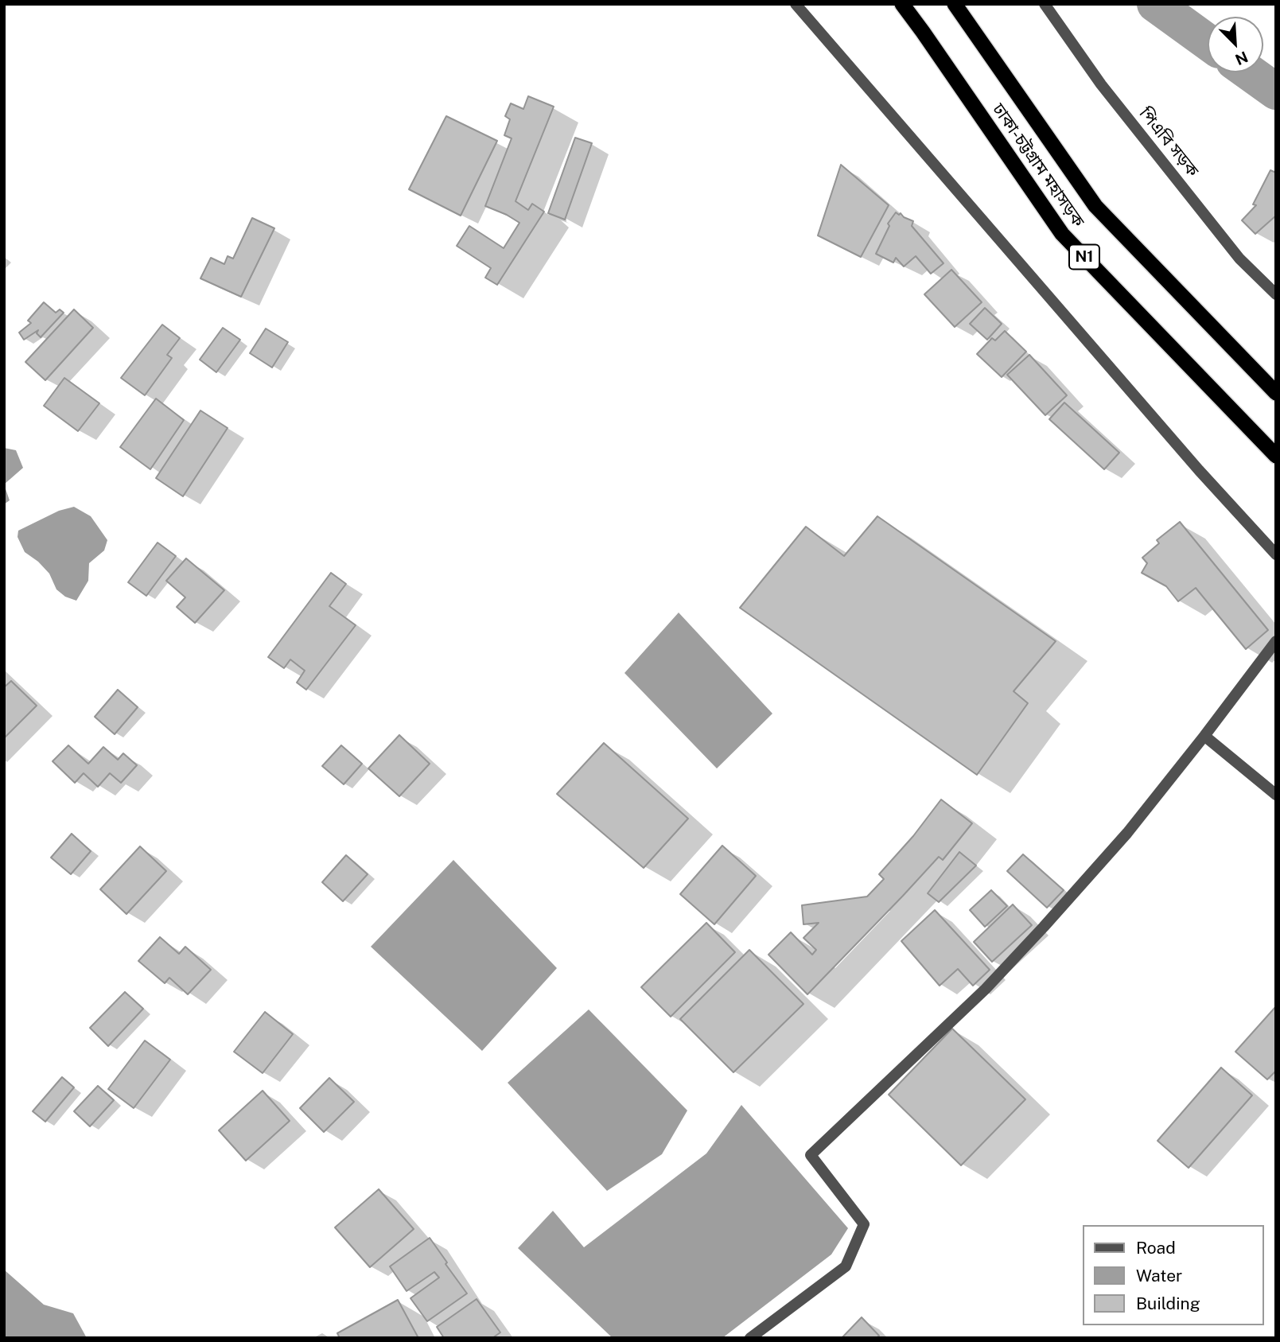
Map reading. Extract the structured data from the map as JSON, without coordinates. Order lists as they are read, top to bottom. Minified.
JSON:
{"streets":{"highway":["ঢাকা-চট্টগ্রাম মহাসড়ক","N1"],"street":["পিএবি সড়ক"]},"legend":["Road","Water","Building"],"north":"bottom right"}
